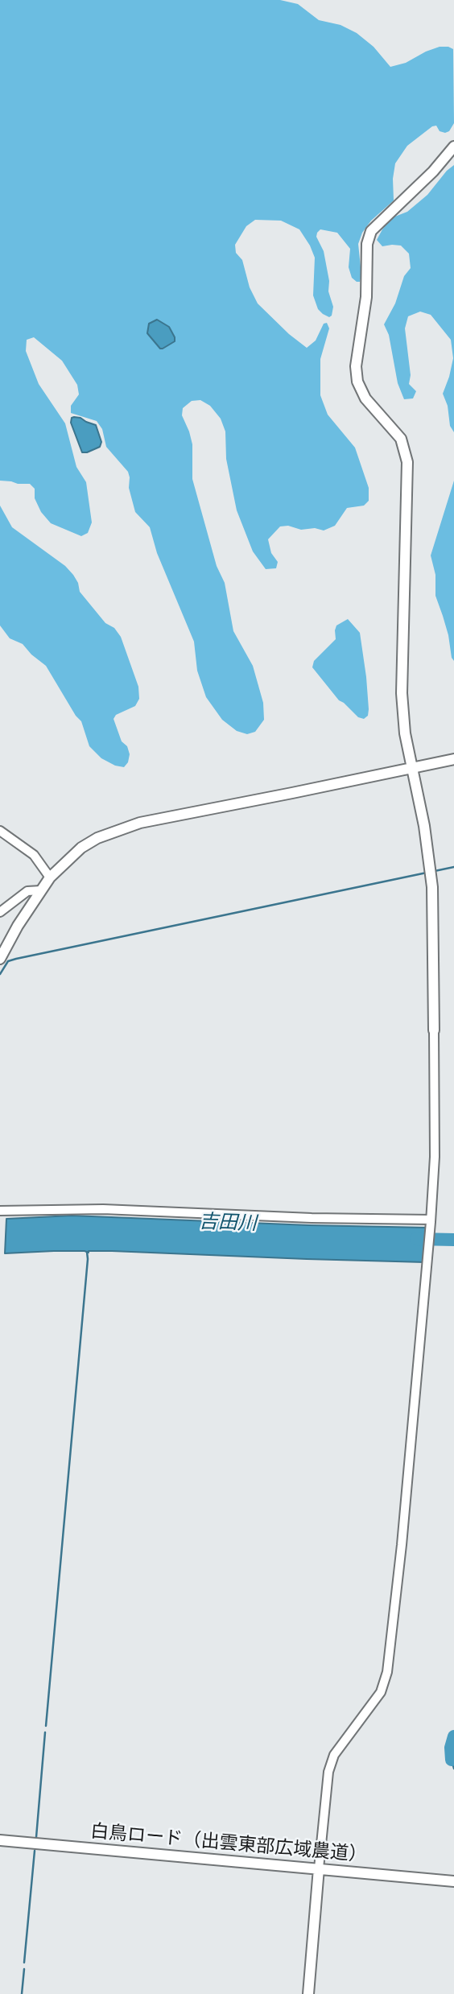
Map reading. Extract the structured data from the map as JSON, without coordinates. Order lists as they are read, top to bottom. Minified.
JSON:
{"streets":{"street":["白鳥ロード（出雲東部広域農道）"]},"water":["吉田川"]}
